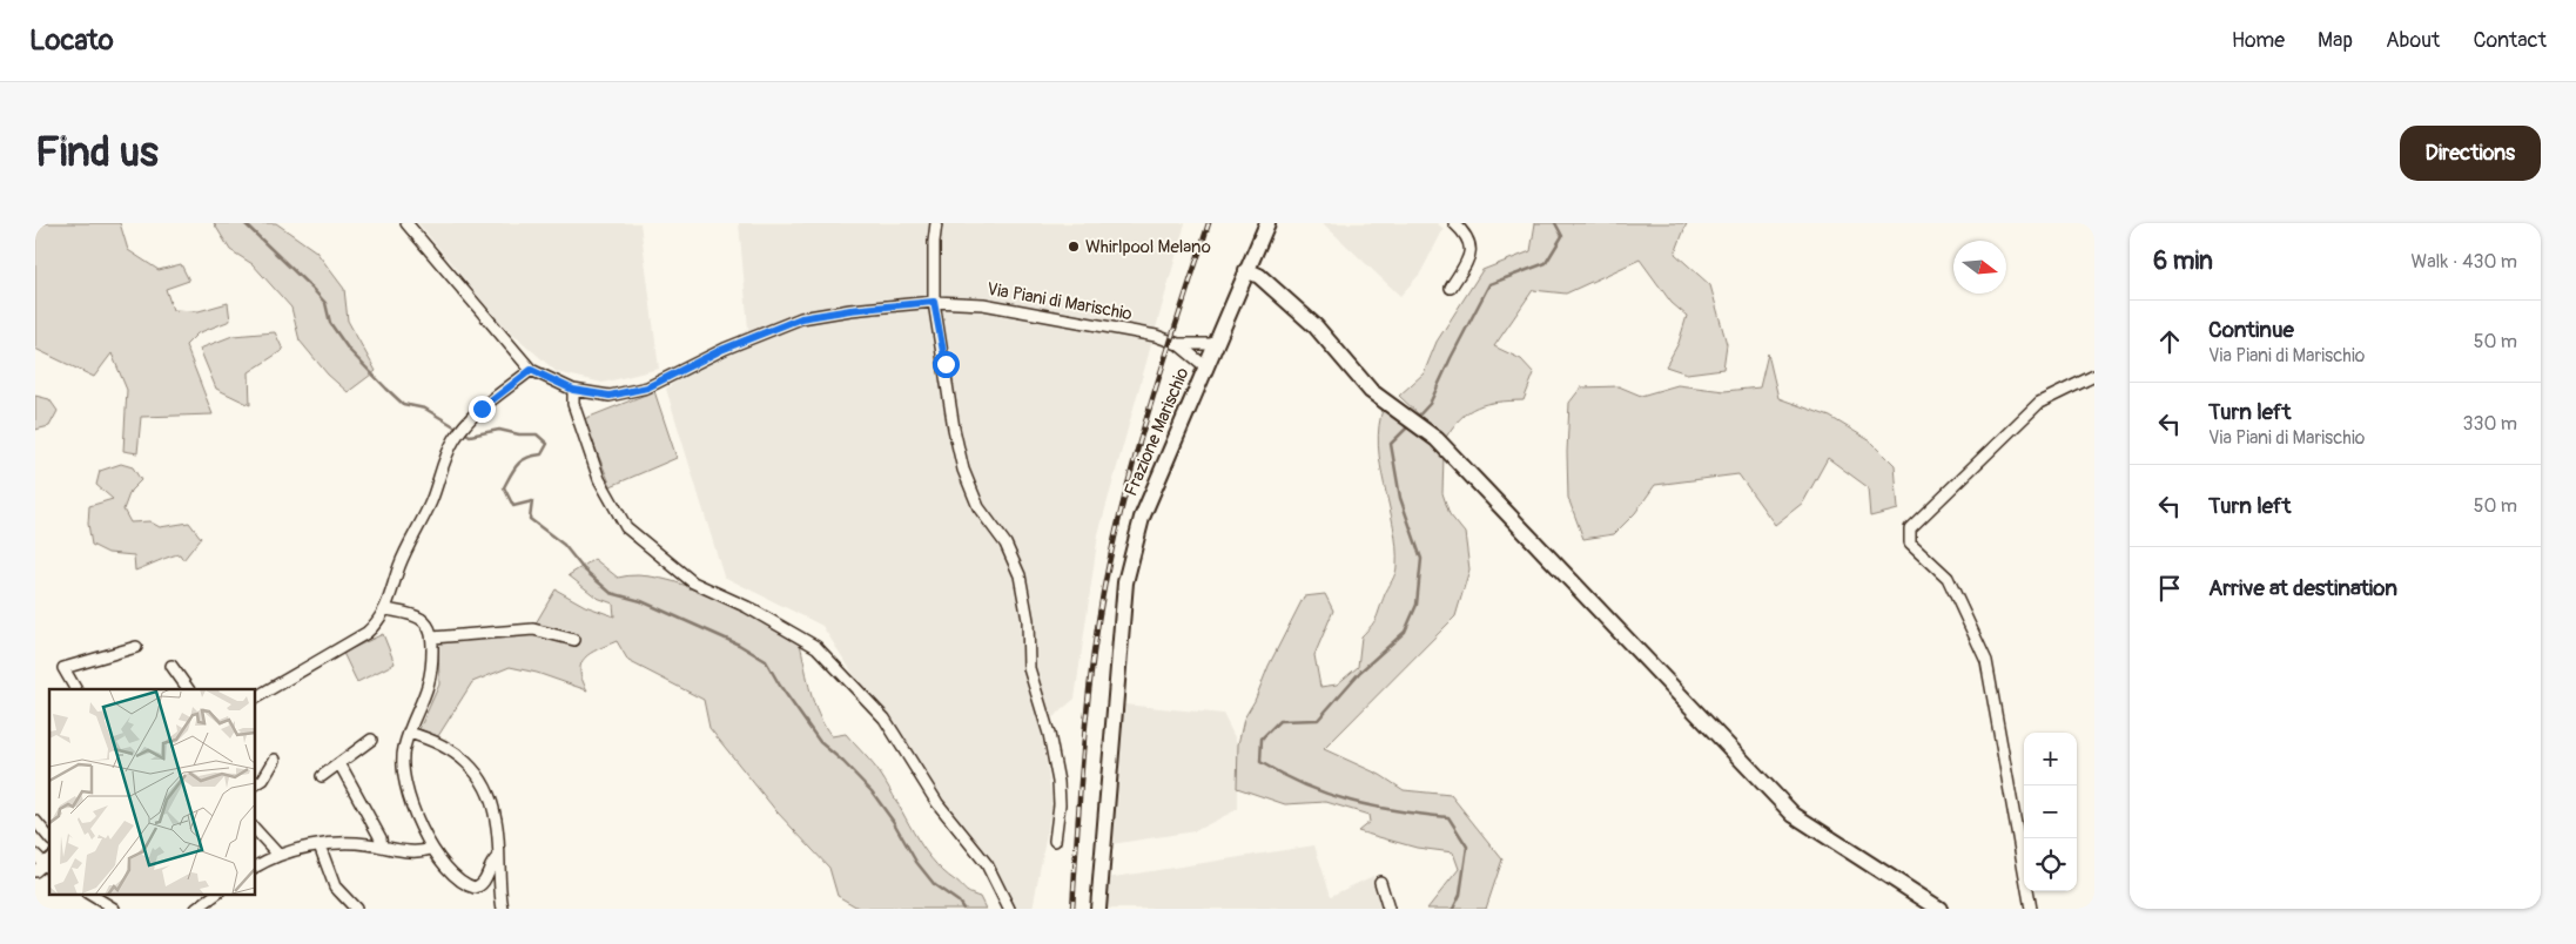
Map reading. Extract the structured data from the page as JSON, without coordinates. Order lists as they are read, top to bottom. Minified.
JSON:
{"streets":{"street":["Via Piani di Marischio","Frazione Marischio"]},"places":["Whirlpool Melano"],"north":"right","page":{"header":"Locato","nav":["Home","Map","About","Contact"],"buttons":"Directions","title":"Find us","heading":["6 min","Walk · 430 m"],"list":[["Continue","Via Piani di Marischio","50 m"],["Turn left","Via Piani di Marischio","330 m"],["Turn left","50 m"],"Arrive at destination"],"map_buttons":["+","−"]}}
